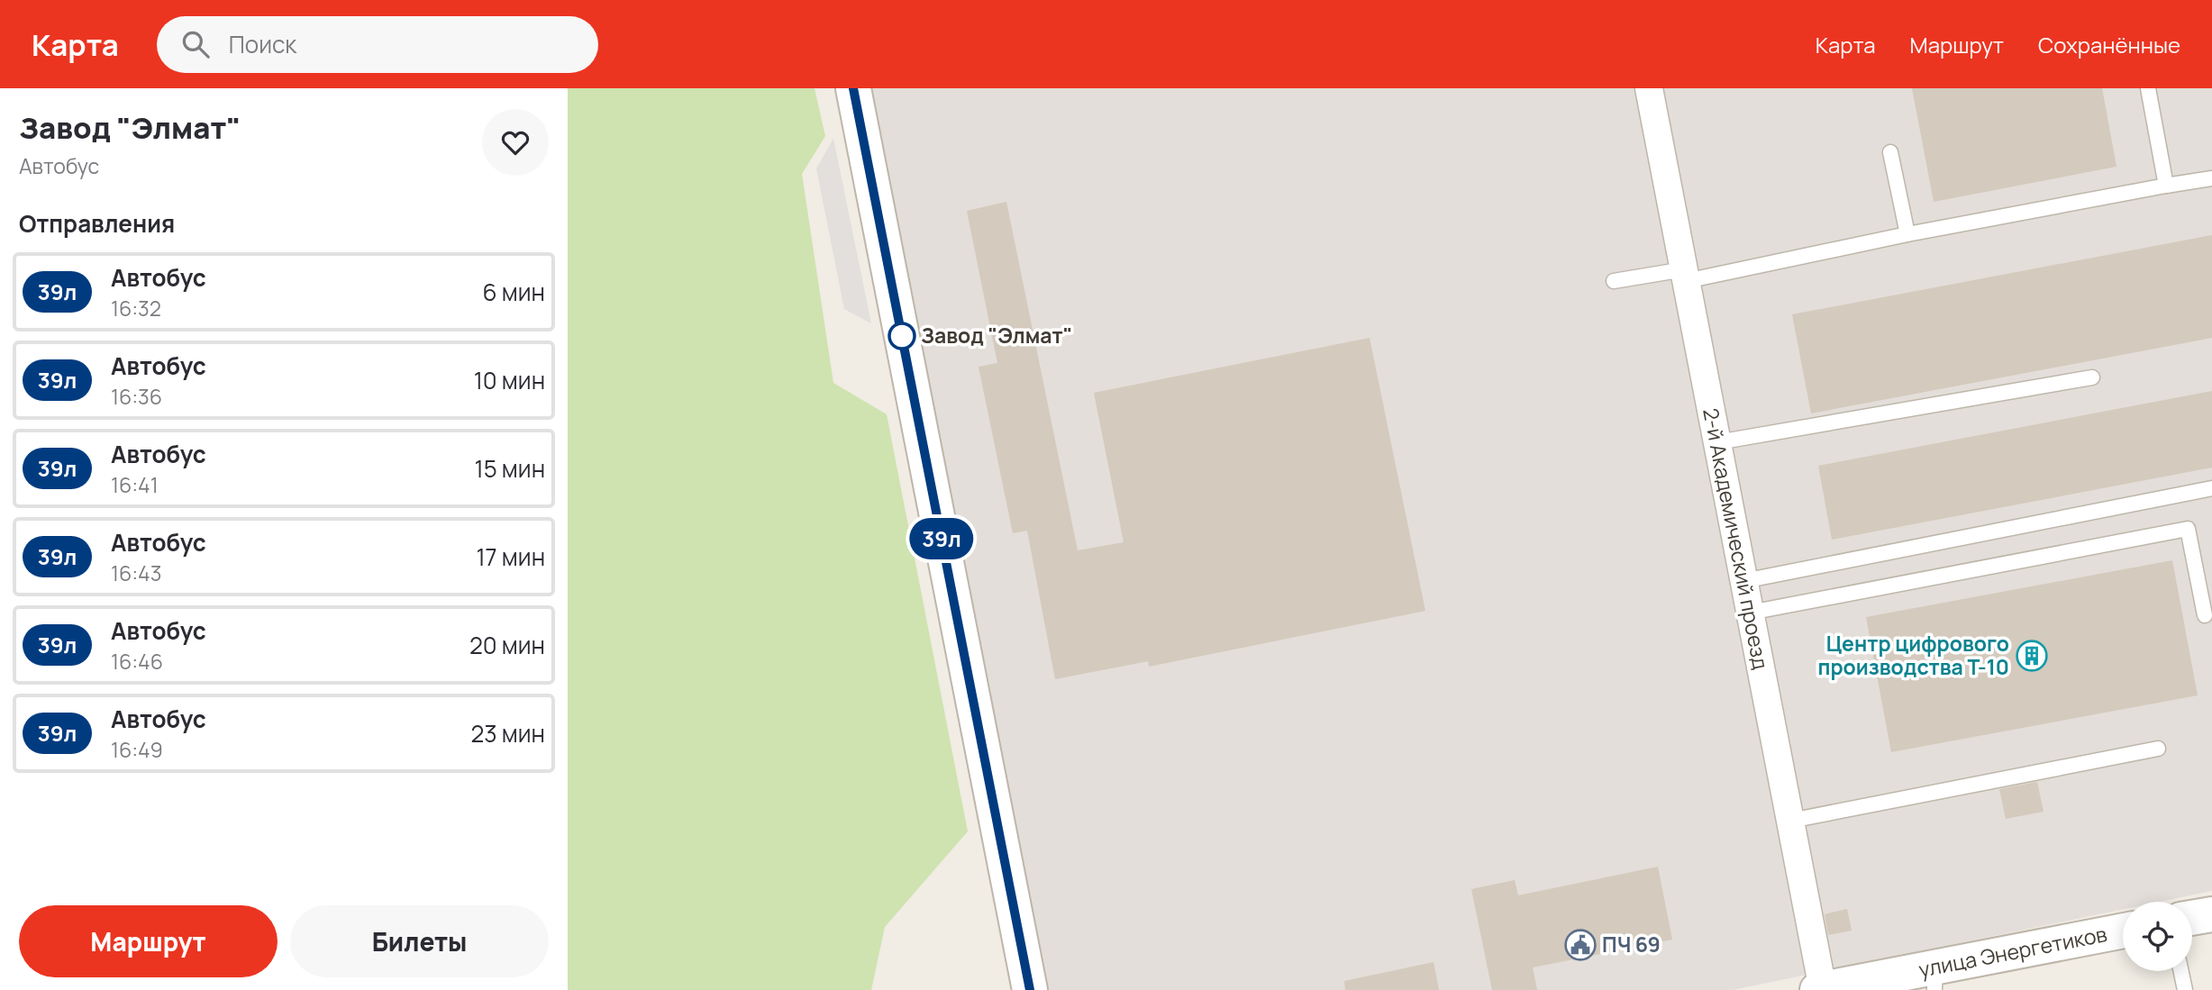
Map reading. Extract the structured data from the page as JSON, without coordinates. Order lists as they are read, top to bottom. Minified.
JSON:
{"streets":{"street":["2-й Академический проезд","улица Энергетиков"]},"crossings":[["2-й Академический проезд","улица Энергетиков"]],"places":{"other":["Завод \"Элмат\""],"building":["Центр цифрового производства Т-10"],"public building":["ПЧ 69"]},"lines":["bus line 39л"],"page":{"header":"Карта","search":"Поиск","nav":["Карта","Маршрут","Сохранённые"],"heading":[["Завод \"Элмат\"","Автобус"],"Отправления"],"on_map":"39л","list":[{"mark":"39л","name":"Автобус","note":"16:32","value":"6 мин"},{"mark":"39л","name":"Автобус","note":"16:36","value":"10 мин"},{"mark":"39л","name":"Автобус","note":"16:41","value":"15 мин"},{"mark":"39л","name":"Автобус","note":"16:43","value":"17 мин"},{"mark":"39л","name":"Автобус","note":"16:46","value":"20 мин"},{"mark":"39л","name":"Автобус","note":"16:49","value":"23 мин"}],"buttons":["Маршрут","Билеты"]}}
